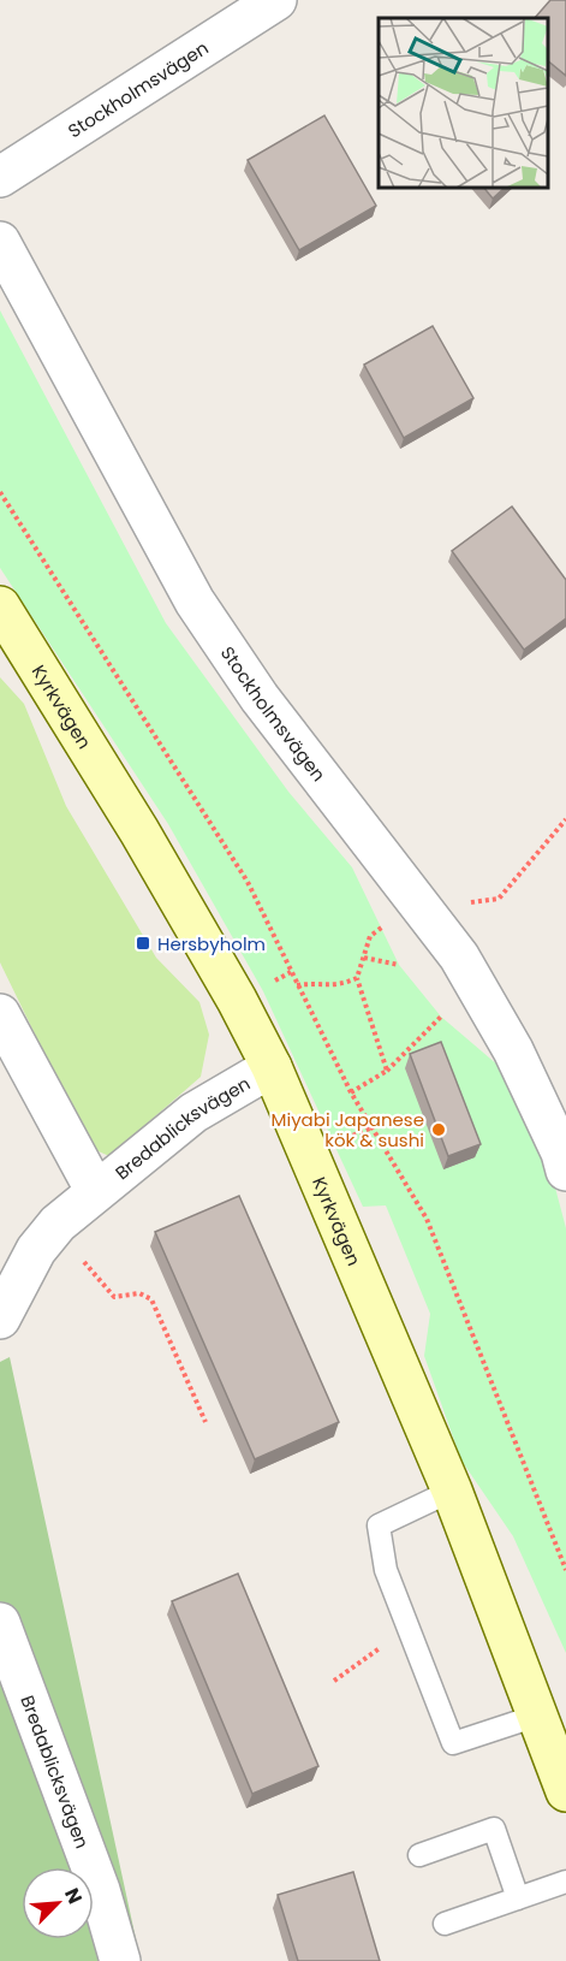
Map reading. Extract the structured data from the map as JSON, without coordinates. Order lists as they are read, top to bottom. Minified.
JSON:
{"streets":{"street":["Stockholmsvägen","Kyrkvägen","Bredablicksvägen"]},"crossings":[["Kyrkvägen","Bredablicksvägen"]],"places":{"transit":["Hersbyholm"],"other":["Miyabi Japanese kök & sushi"]},"north":"top right"}
